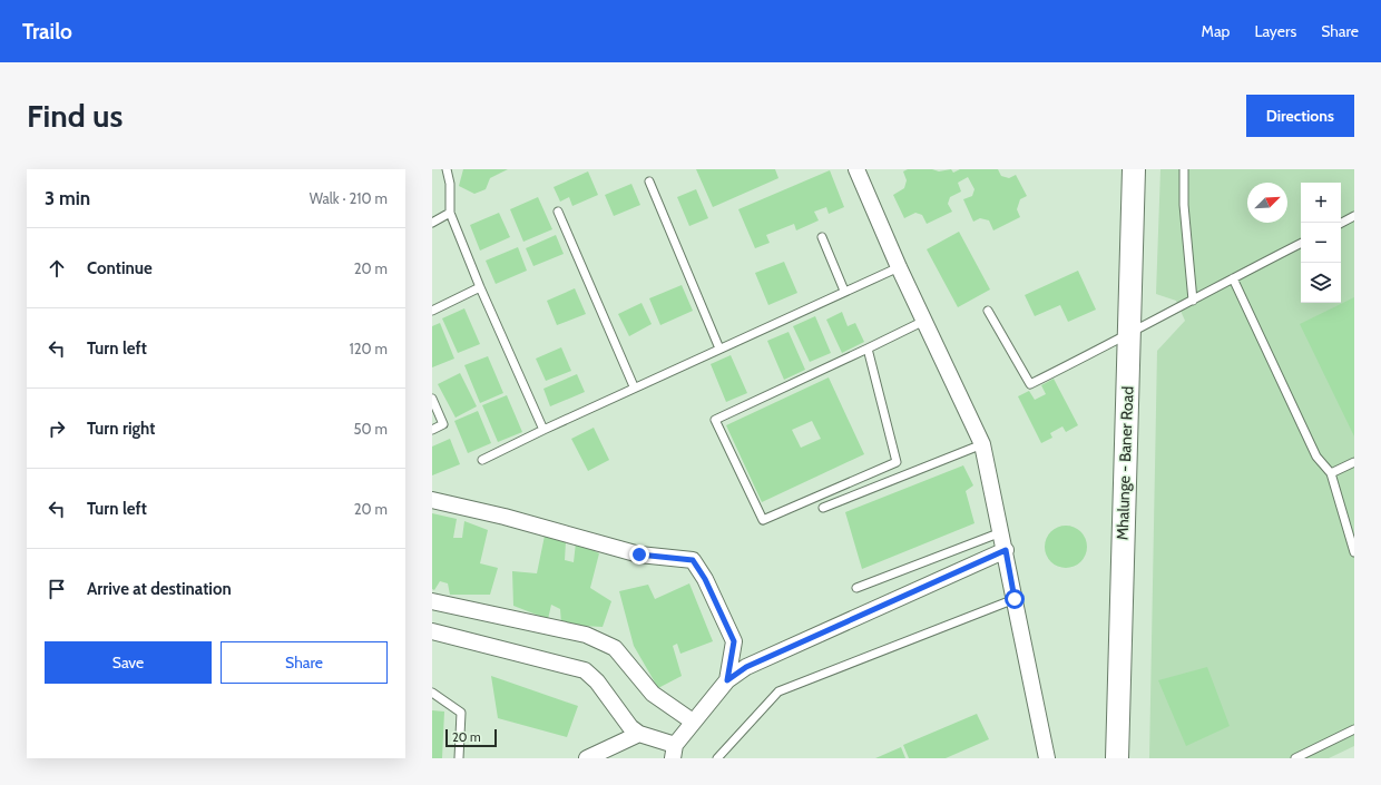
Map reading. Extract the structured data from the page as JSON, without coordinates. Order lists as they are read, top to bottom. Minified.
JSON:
{"streets":{"main road":["Mhalunge - Baner Road"]},"scale_bar":"20 m","north":"top right","page":{"header":"Trailo","nav":["Map","Layers","Share"],"buttons":["Directions",["Save","Share"]],"title":"Find us","heading":["3 min","Walk · 210 m"],"map_buttons":["+","−"],"list":[["Continue","20 m"],["Turn left","120 m"],["Turn right","50 m"],["Turn left","20 m"],"Arrive at destination"],"scale":"20 m"}}
